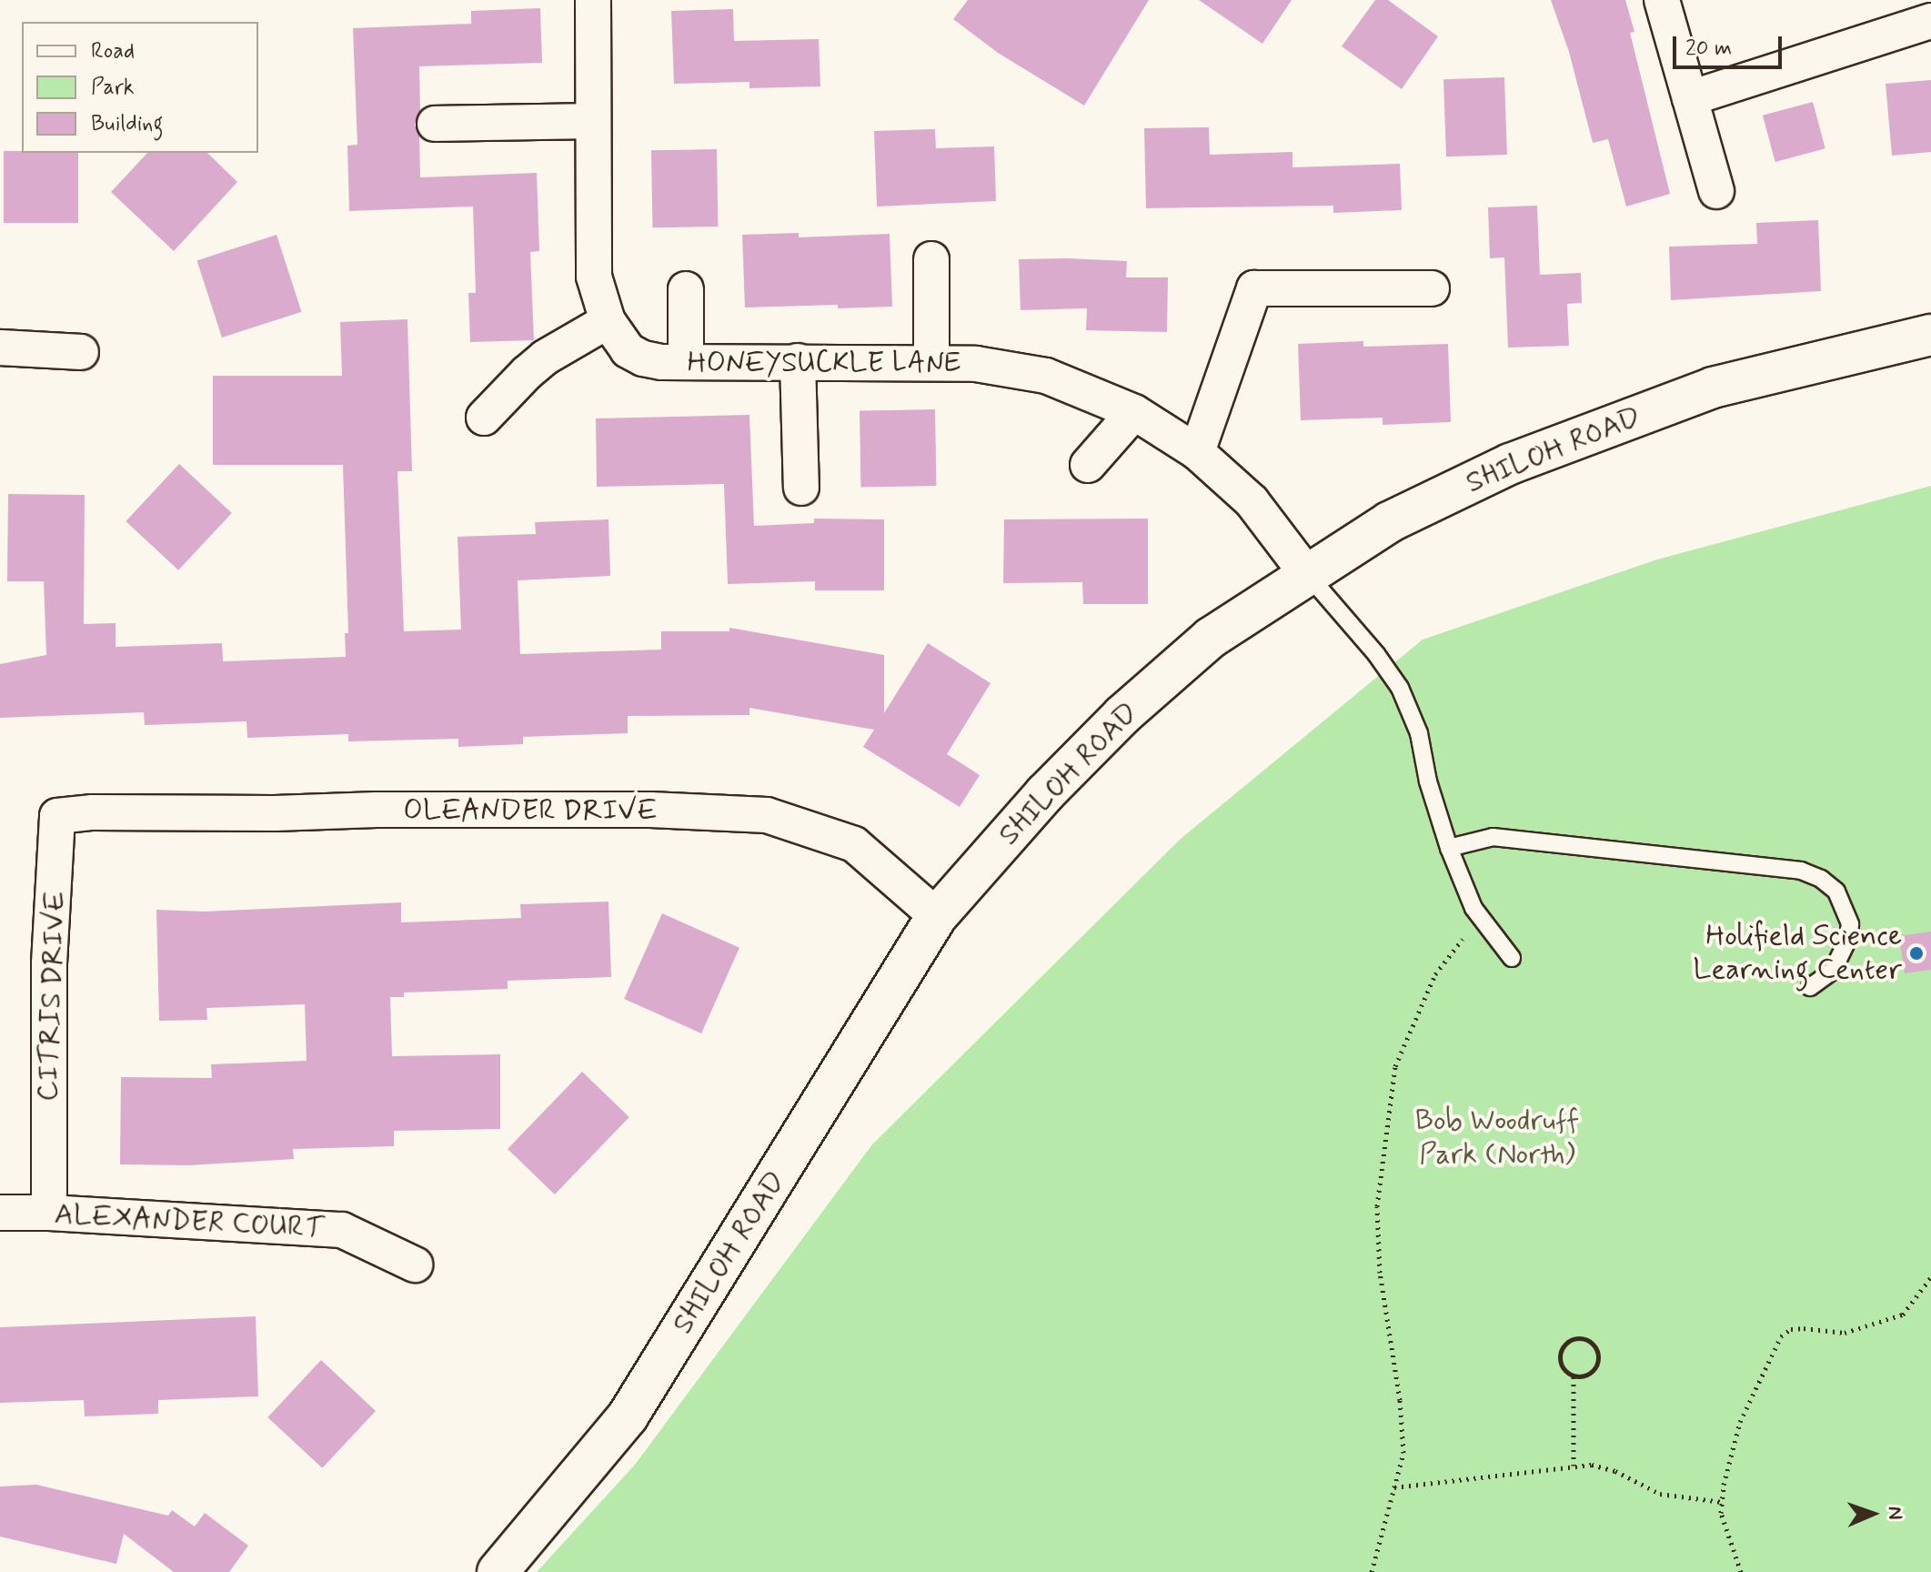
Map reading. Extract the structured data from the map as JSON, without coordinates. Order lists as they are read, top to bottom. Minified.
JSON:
{"streets":{"main road":["SHILOH ROAD"],"street":["HONEYSUCKLE LANE","OLEANDER DRIVE","CITRIS DRIVE","ALEXANDER COURT"]},"crossings":[["HONEYSUCKLE LANE","SHILOH ROAD"],["SHILOH ROAD","OLEANDER DRIVE"],["OLEANDER DRIVE","CITRIS DRIVE"],["CITRIS DRIVE","ALEXANDER COURT"]],"parks":["Bob Woodruff Park (North)"],"places":["Holifield Science Learning Center"],"legend":["Road","Park","Building"],"scale_bar":"20 m","north":"right"}
